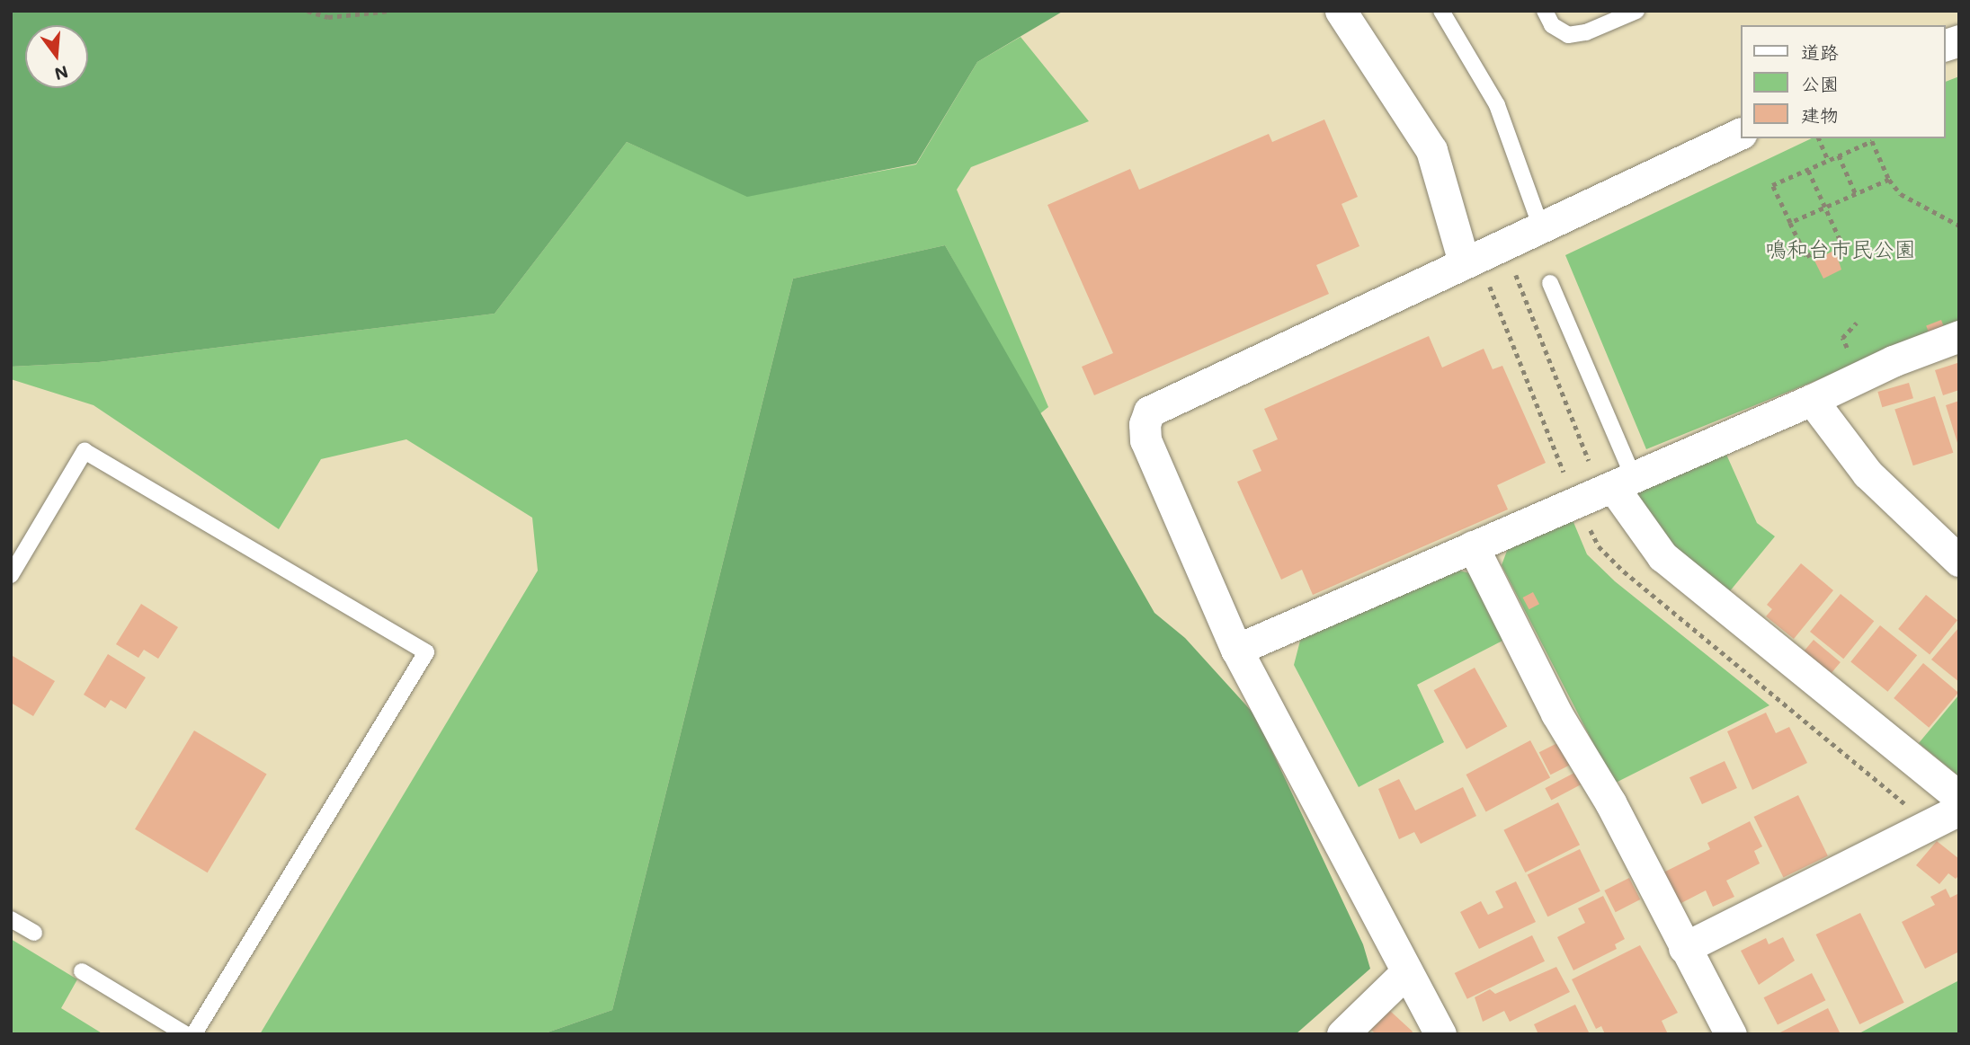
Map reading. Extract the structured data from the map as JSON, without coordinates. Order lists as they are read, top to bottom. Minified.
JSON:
{"parks":["鳴和台市民公園"],"legend":["道路","公園","建物"],"north":"bottom"}
